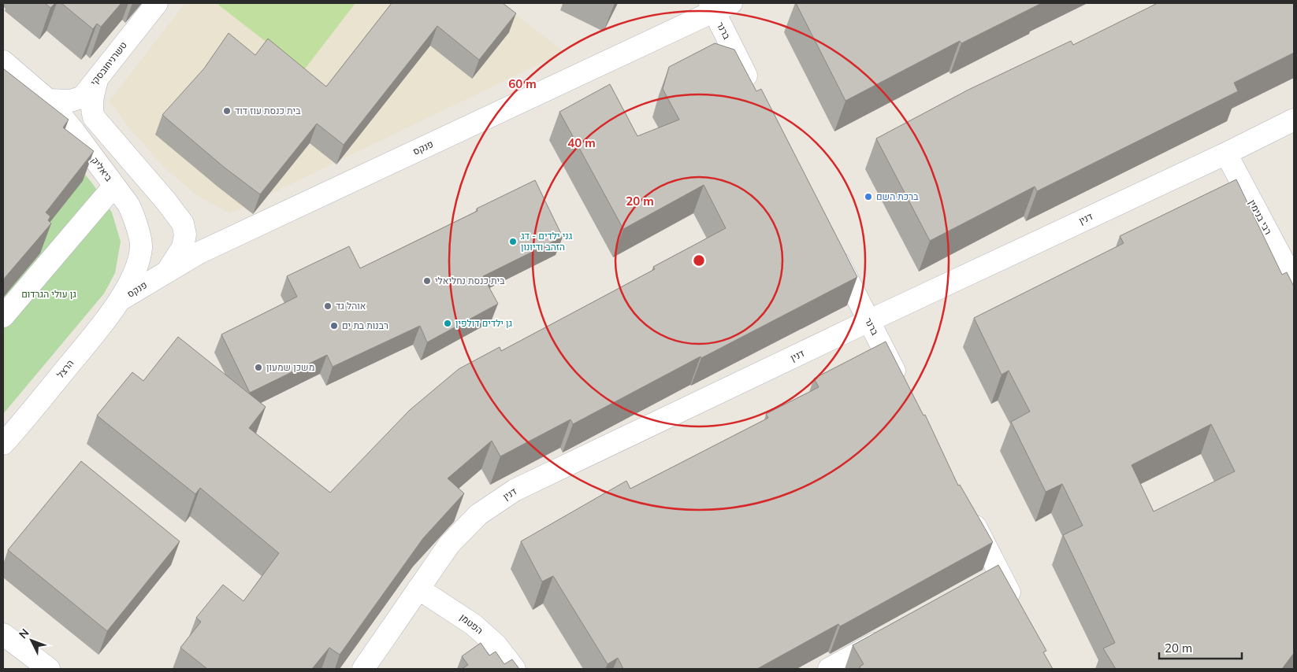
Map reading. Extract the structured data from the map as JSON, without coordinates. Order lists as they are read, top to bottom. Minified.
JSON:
{"streets":{"street":["ברנר","טשרניחובסקי","פנקס","ביאליק","רבי בנימין","דנין","הרצל","הפטמן"]},"crossings":[["ברנר","פנקס"],["ברנר","דנין"],["טשרניחובסקי","ביאליק"],["פנקס","ביאליק"],["פנקס","הרצל"],["ביאליק","הרצל"],["רבי בנימין","דנין"],["דנין","הפטמן"]],"parks":["גן עולי הגרדום"],"places":["בית כנסת עוז דוד","ברכת השם","גני ילדים - דג הזהב ודיונון","בית כנסת נחליאלי","אוהל גד","גן ילדים דולפין","רבנות בת ים","משכן שמעון"],"scale_bar":"20 m","north":"top left","rings":["60 m","40 m","20 m"]}
